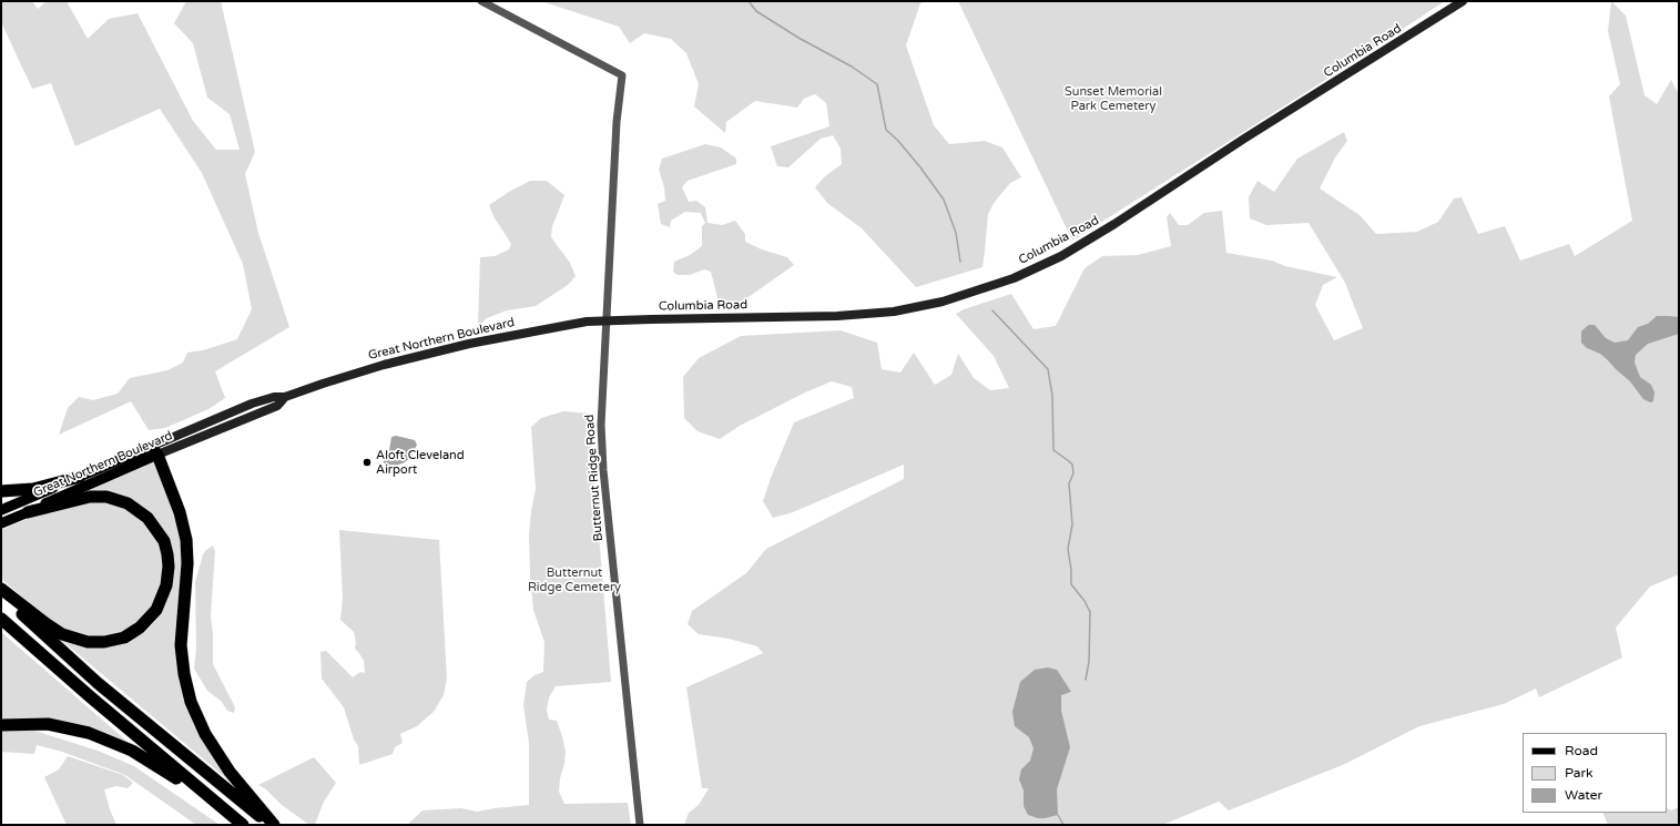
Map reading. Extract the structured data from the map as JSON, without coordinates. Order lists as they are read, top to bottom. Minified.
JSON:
{"streets":{"main road":["Columbia Road","Great Northern Boulevard"],"street":["Butternut Ridge Road"]},"crossings":[["Columbia Road","Great Northern Boulevard"],["Columbia Road","Butternut Ridge Road"],["Great Northern Boulevard","Butternut Ridge Road"]],"parks":["Sunset Memorial Park Cemetery","Butternut Ridge Cemetery"],"places":["Aloft Cleveland Airport"],"legend":["Road","Park","Water"]}
